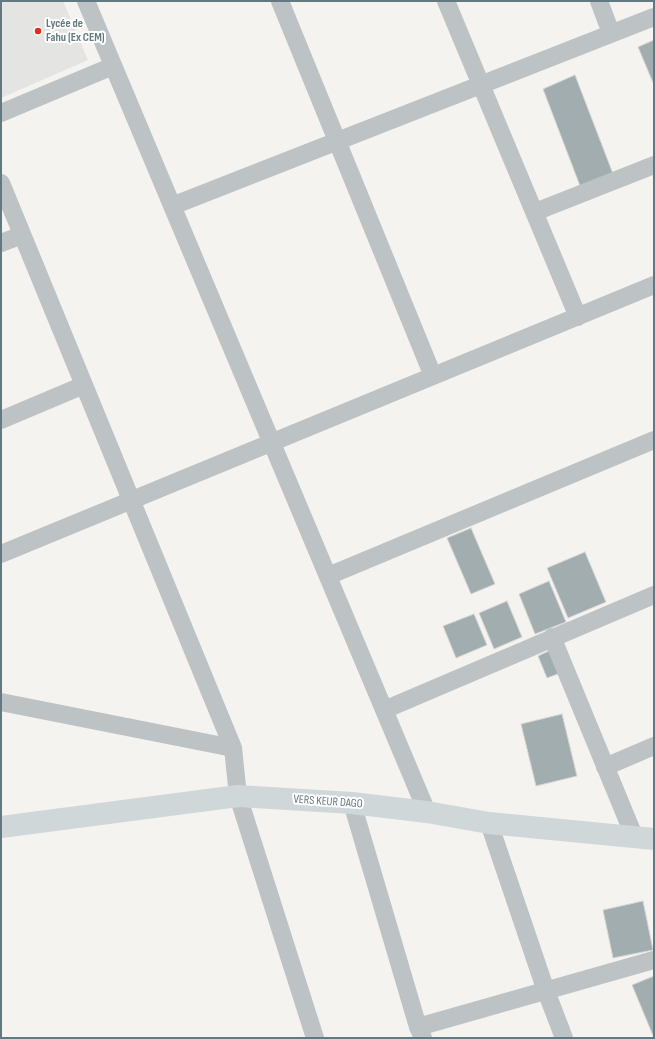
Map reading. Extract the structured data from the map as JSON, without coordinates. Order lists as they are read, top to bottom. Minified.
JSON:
{"streets":{"street":["VERS KEUR DAGO"]},"places":["Lycée de Fahu (Ex CEM)"]}
